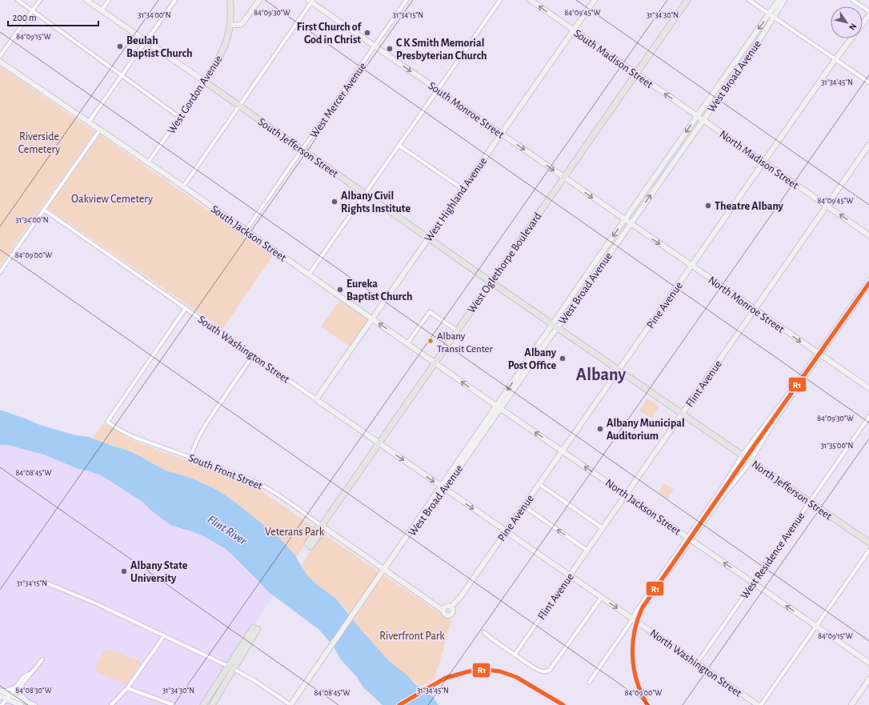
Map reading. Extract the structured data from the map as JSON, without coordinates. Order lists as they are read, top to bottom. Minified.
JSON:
{"streets":{"main road":["South Madison Street","West Broad Avenue","West Gordon Avenue","South Monroe Street","South Jefferson Street","North Madison Street","West Highland Avenue","South Jackson Street","West Oglethorpe Boulevard","North Monroe Street","Pine Avenue","South Washington Street","Flint Avenue","South Front Street","North Jefferson Street","North Jackson Street","North Washington Street"],"street":["West Mercer Avenue","West Residence Avenue"]},"crossings":[["South Madison Street","West Broad Avenue"],["South Madison Street","North Madison Street"],["South Madison Street","West Highland Avenue"],["South Madison Street","West Oglethorpe Boulevard"],["West Broad Avenue","South Monroe Street"],["West Broad Avenue","South Jefferson Street"],["West Broad Avenue","North Madison Street"],["West Broad Avenue","South Jackson Street"],["West Broad Avenue","North Monroe Street"],["West Broad Avenue","South Washington Street"],["West Broad Avenue","South Front Street"],["West Broad Avenue","North Jefferson Street"],["West Broad Avenue","North Jackson Street"],["West Broad Avenue","North Washington Street"],["West Gordon Avenue","South Jefferson Street"],["West Gordon Avenue","South Jackson Street"],["West Mercer Avenue","South Monroe Street"],["West Mercer Avenue","South Jefferson Street"],["West Mercer Avenue","South Jackson Street"],["South Monroe Street","West Highland Avenue"],["South Monroe Street","West Oglethorpe Boulevard"],["South Monroe Street","North Monroe Street"],["South Jefferson Street","West Highland Avenue"],["South Jefferson Street","West Oglethorpe Boulevard"],["South Jefferson Street","North Jefferson Street"],["North Madison Street","Pine Avenue"],["North Madison Street","Flint Avenue"],["West Highland Avenue","South Jackson Street"],["West Highland Avenue","South Washington Street"],["South Jackson Street","West Oglethorpe Boulevard"],["South Jackson Street","North Jackson Street"],["West Oglethorpe Boulevard","South Washington Street"],["West Oglethorpe Boulevard","South Front Street"],["North Monroe Street","Pine Avenue"],["North Monroe Street","Flint Avenue"],["Pine Avenue","South Front Street"],["Pine Avenue","North Jefferson Street"],["Pine Avenue","North Jackson Street"],["Pine Avenue","North Washington Street"],["South Washington Street","South Front Street"],["South Washington Street","North Washington Street"],["Flint Avenue","North Jefferson Street"],["Flint Avenue","North Jackson Street"],["Flint Avenue","North Washington Street"],["North Jefferson Street","West Residence Avenue"],["North Jackson Street","West Residence Avenue"],["West Residence Avenue","North Washington Street"]],"one_way":["South Madison Street","South Monroe Street","North Monroe Street","North Jackson Street"],"districts":["Albany"],"water":["Flint River"],"parks":["Riverside Cemetery","Oakview Cemetery","Veterans Park","Riverfront Park"],"places":["First Church of God in Christ","Beulah Baptist Church","C K Smith Memorial Presbyterian Church","Albany Civil Rights Institute","Theatre Albany","Eureka Baptist Church","Albany Transit Center","Albany Post Office","Albany Municipal Auditorium","Albany State University"],"lines":["transit line R1"],"scale_bar":"200 m","north":"bottom right","coordinates":["84°09'30\"W","84°09'45\"W","31°34'00\"N","31°34'15\"N","31°34'30\"N","84°09'15\"W","31°34'45\"N","84°09'00\"W","31°35'00\"N","84°08'45\"W","84°08'30\"W"]}
